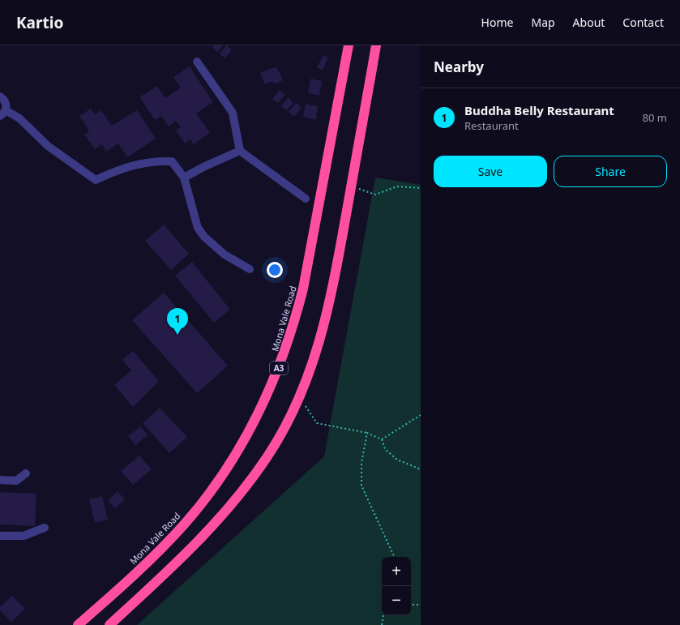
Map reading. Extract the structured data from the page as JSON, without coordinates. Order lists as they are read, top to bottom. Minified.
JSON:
{"streets":{"highway":["Mona Vale Road","A3"]},"page":{"header":"Kartio","nav":["Home","Map","About","Contact"],"heading":"Nearby","list":[{"mark":"1","name":"Buddha Belly Restaurant","note":"Restaurant","value":"80 m"}],"buttons":["Save","Share"],"pins":"1","map_buttons":["+","−"]}}
